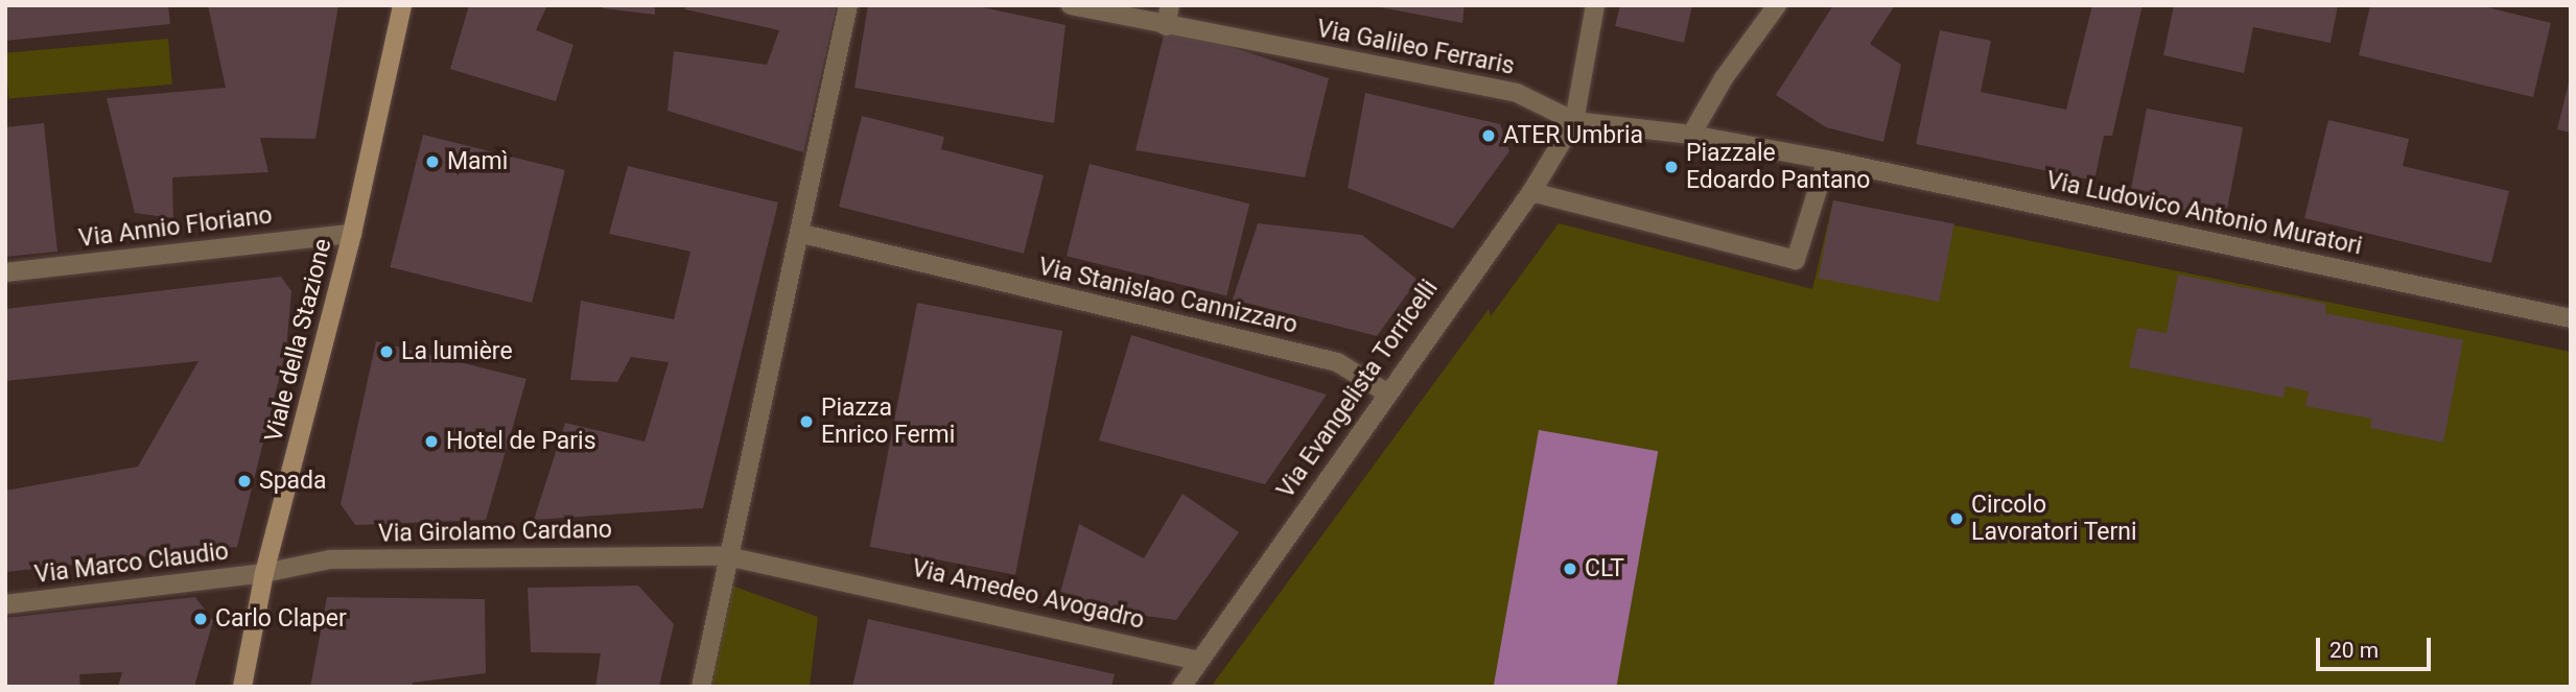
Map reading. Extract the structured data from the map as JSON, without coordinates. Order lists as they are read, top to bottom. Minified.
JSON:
{"streets":{"street":["Via Galileo Ferraris","Via Ludovico Antonio Muratori","Via Annio Floriano","Via Stanislao Cannizzaro","Viale della Stazione","Via Evangelista Torricelli","Via Girolamo Cardano","Via Marco Claudio","Via Amedeo Avogadro"]},"crossings":[["Via Galileo Ferraris","Via Evangelista Torricelli"],["Via Annio Floriano","Viale della Stazione"],["Via Stanislao Cannizzaro","Via Evangelista Torricelli"],["Viale della Stazione","Via Girolamo Cardano"],["Viale della Stazione","Via Marco Claudio"],["Via Evangelista Torricelli","Via Amedeo Avogadro"],["Via Girolamo Cardano","Via Marco Claudio"],["Via Girolamo Cardano","Via Amedeo Avogadro"]],"places":["ATER Umbria","Mamì","Piazzale Edoardo Pantano","La lumière","Piazza Enrico Fermi","Hotel de Paris","Spada","Circolo Lavoratori Terni","CLT","Carlo Claper"],"scale_bar":"20 m"}
